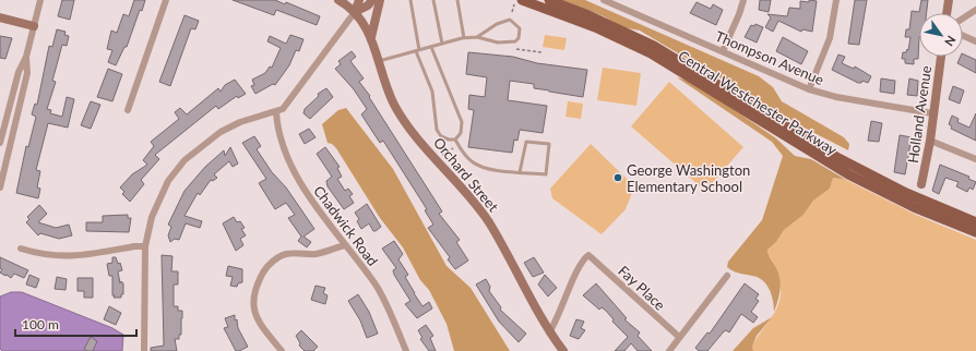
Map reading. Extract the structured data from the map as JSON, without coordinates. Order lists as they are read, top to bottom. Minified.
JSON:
{"streets":{"main road":["Central Westchester Parkway"],"street":["Thompson Avenue","Holland Avenue","Orchard Street","Chadwick Road","Fay Place"]},"crossings":[["Thompson Avenue","Holland Avenue"],["Orchard Street","Fay Place"]],"places":["George Washington Elementary School"],"scale_bar":"100 m","north":"bottom right"}
